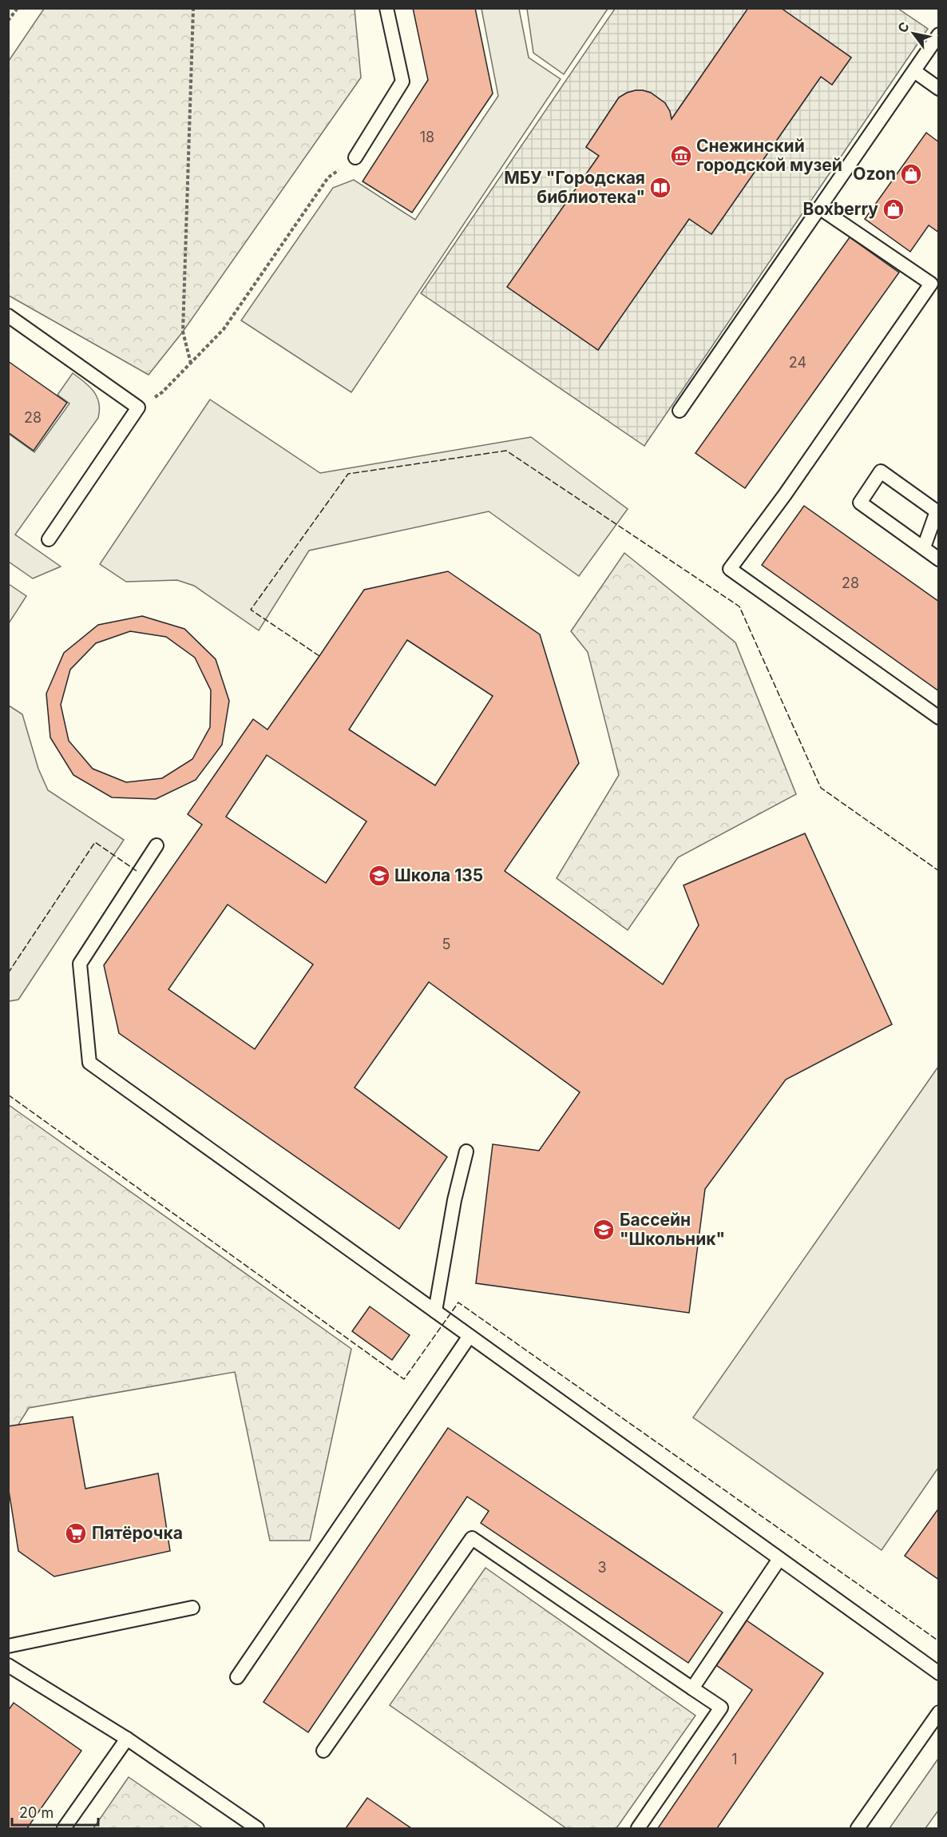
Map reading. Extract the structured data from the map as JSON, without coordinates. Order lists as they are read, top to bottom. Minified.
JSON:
{"places":{"museum":["Снежинский городской музей"],"shop":["Ozon","Boxberry"],"library":["МБУ \"Городская библиотека\""],"school or university":["Школа 135","Бассейн \"Школьник\""],"supermarket":["Пятёрочка"]},"house_numbers":["18","24","28","28","5","3","1"],"scale_bar":"20 m","north":"top left"}
